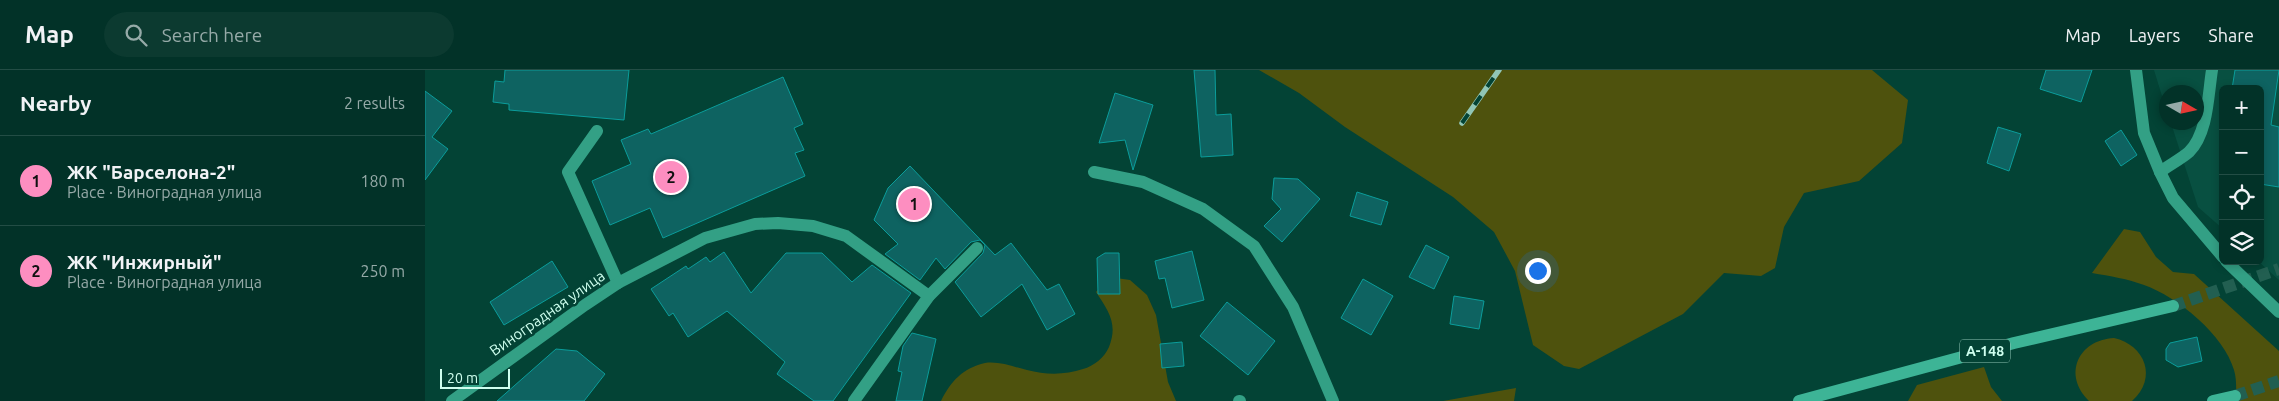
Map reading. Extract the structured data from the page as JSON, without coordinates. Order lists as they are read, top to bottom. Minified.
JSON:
{"streets":{"main road":["А-148"],"street":["Виноградная улица"]},"scale_bar":"20 m","north":"right","page":{"header":"Map","search":"Search here","nav":["Map","Layers","Share"],"heading":["Nearby","2 results"],"map_buttons":["+","−"],"list":[{"mark":"1","name":"ЖК \"Барселона-2\"","note":"Place · Виноградная улица","value":"180 m"},{"mark":"2","name":"ЖК \"Инжирный\"","note":"Place · Виноградная улица","value":"250 m"}],"pins":["2","1"],"scale":"20 m"}}
